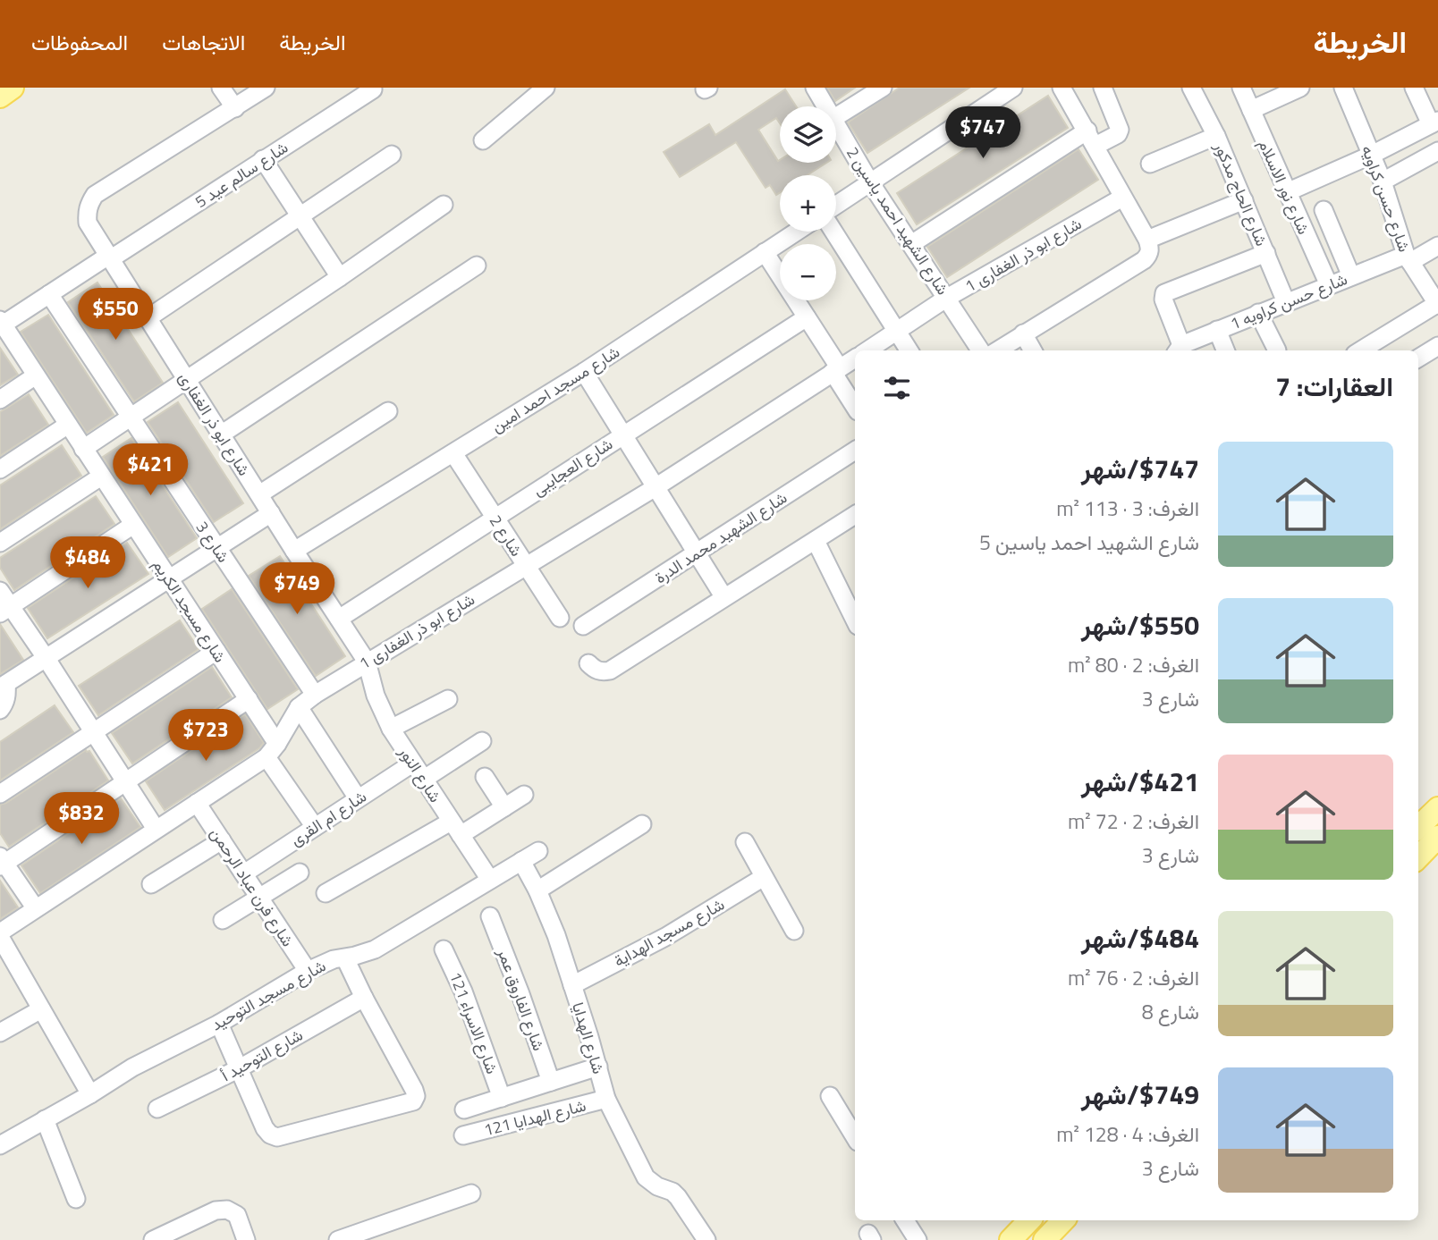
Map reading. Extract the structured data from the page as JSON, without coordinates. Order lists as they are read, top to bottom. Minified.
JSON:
{"streets":{"street":["شارع سالم عيد 5","شارع نور الاسلام","شارع الحاج مدكور","شارع حسن كراويه","شارع الشهيد احمد ياسين 2","شارع ابو ذر الغفارى 1","شارع حسن كراويه 1","شارع مسجد احمد امين","شارع ابو ذر الغفارى","شارع العجايبى","شارع 2","شارع الشهيد محمد الدرة","شارع 3","شارع مسجد الكريم","شارع النور","شارع ام القرى","شارع فرن عباد الرحمن","شارع مسجد الهداية","شارع مسجد التوحيد","شارع الفاروق عمر","شارع الاسراء 121","شارع الهدايا","شارع التوحيد أ","شارع الهدايا 121"]},"crossings":[["شارع سالم عيد 5","شارع ابو ذر الغفارى"],["شارع سالم عيد 5","شارع 3"],["شارع سالم عيد 5","شارع مسجد الكريم"],["شارع نور الاسلام","شارع حسن كراويه 1"],["شارع الحاج مدكور","شارع حسن كراويه 1"],["شارع حسن كراويه","شارع حسن كراويه 1"],["شارع الشهيد احمد ياسين 2","شارع ابو ذر الغفارى 1"],["شارع ابو ذر الغفارى 1","شارع ابو ذر الغفارى"],["شارع ابو ذر الغفارى 1","شارع 2"],["شارع ابو ذر الغفارى 1","شارع 3"],["شارع ابو ذر الغفارى 1","شارع مسجد الكريم"],["شارع ابو ذر الغفارى 1","شارع النور"],["شارع ابو ذر الغفارى 1","شارع فرن عباد الرحمن"],["شارع مسجد احمد امين","شارع ابو ذر الغفارى"],["شارع مسجد احمد امين","شارع 2"],["شارع ابو ذر الغفارى","شارع العجايبى"],["شارع ابو ذر الغفارى","شارع النور"],["شارع العجايبى","شارع 2"],["شارع النور","شارع ام القرى"],["شارع النور","شارع مسجد التوحيد"],["شارع ام القرى","شارع فرن عباد الرحمن"],["شارع فرن عباد الرحمن","شارع مسجد التوحيد"],["شارع مسجد الهداية","شارع الهدايا"],["شارع مسجد التوحيد","شارع الهدايا"],["شارع الهدايا","شارع الهدايا 121"]],"page":{"header":"الخريطة","nav":["الخريطة","الاتجاهات","المحفوظات"],"map_buttons":["+","−"],"price":["$747","$550","$421","$484","$749","$723","$832"],"heading":"العقارات: 7","list":[{"name":"$747/شهر","note":"الغرف: 3 · 113 m² · شارع الشهيد احمد ياسين 5"},{"name":"$550/شهر","note":"الغرف: 2 · 80 m² · شارع 3"},{"name":"$421/شهر","note":"الغرف: 2 · 72 m² · شارع 3"},{"name":"$484/شهر","note":"الغرف: 2 · 76 m² · شارع 8"},{"name":"$749/شهر","note":"الغرف: 4 · 128 m² · شارع 3"}]}}
